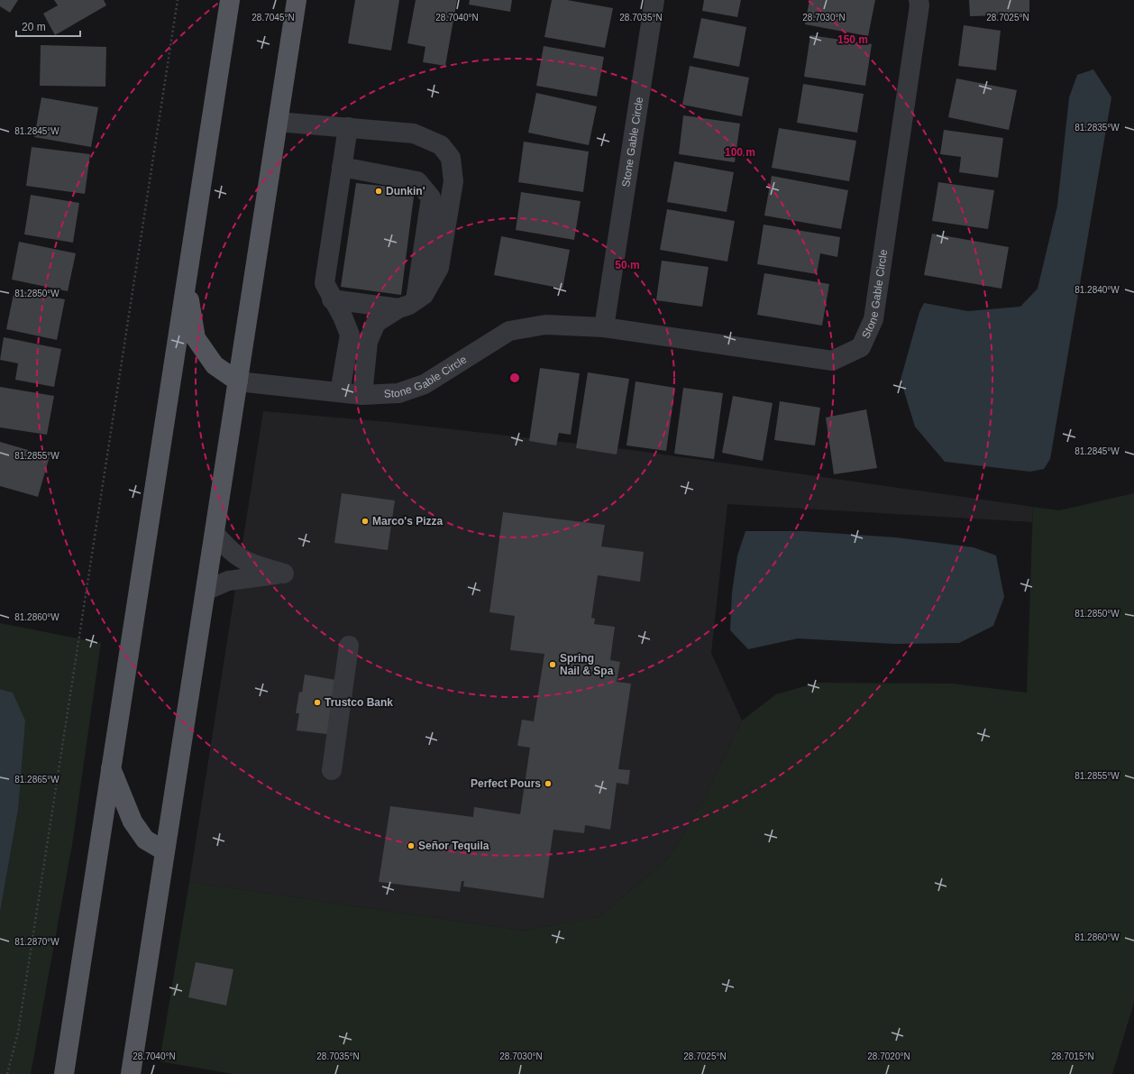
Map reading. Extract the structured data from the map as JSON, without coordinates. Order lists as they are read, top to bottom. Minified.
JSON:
{"streets":{"street":["Stone Gable Circle"]},"places":["Dunkin'","Marco's Pizza","Spring Nail & Spa","Trustco Bank","Perfect Pours","Señor Tequila"],"scale_bar":"20 m","coordinates":["28.7045°N","28.7040°N","28.7035°N","28.7030°N","28.7025°N","81.2835°W","81.2845°W","81.2840°W","81.2850°W","81.2855°W","81.2860°W","81.2865°W","81.2870°W","28.7020°N","28.7015°N"],"rings":["150 m","100 m","50 m"]}
